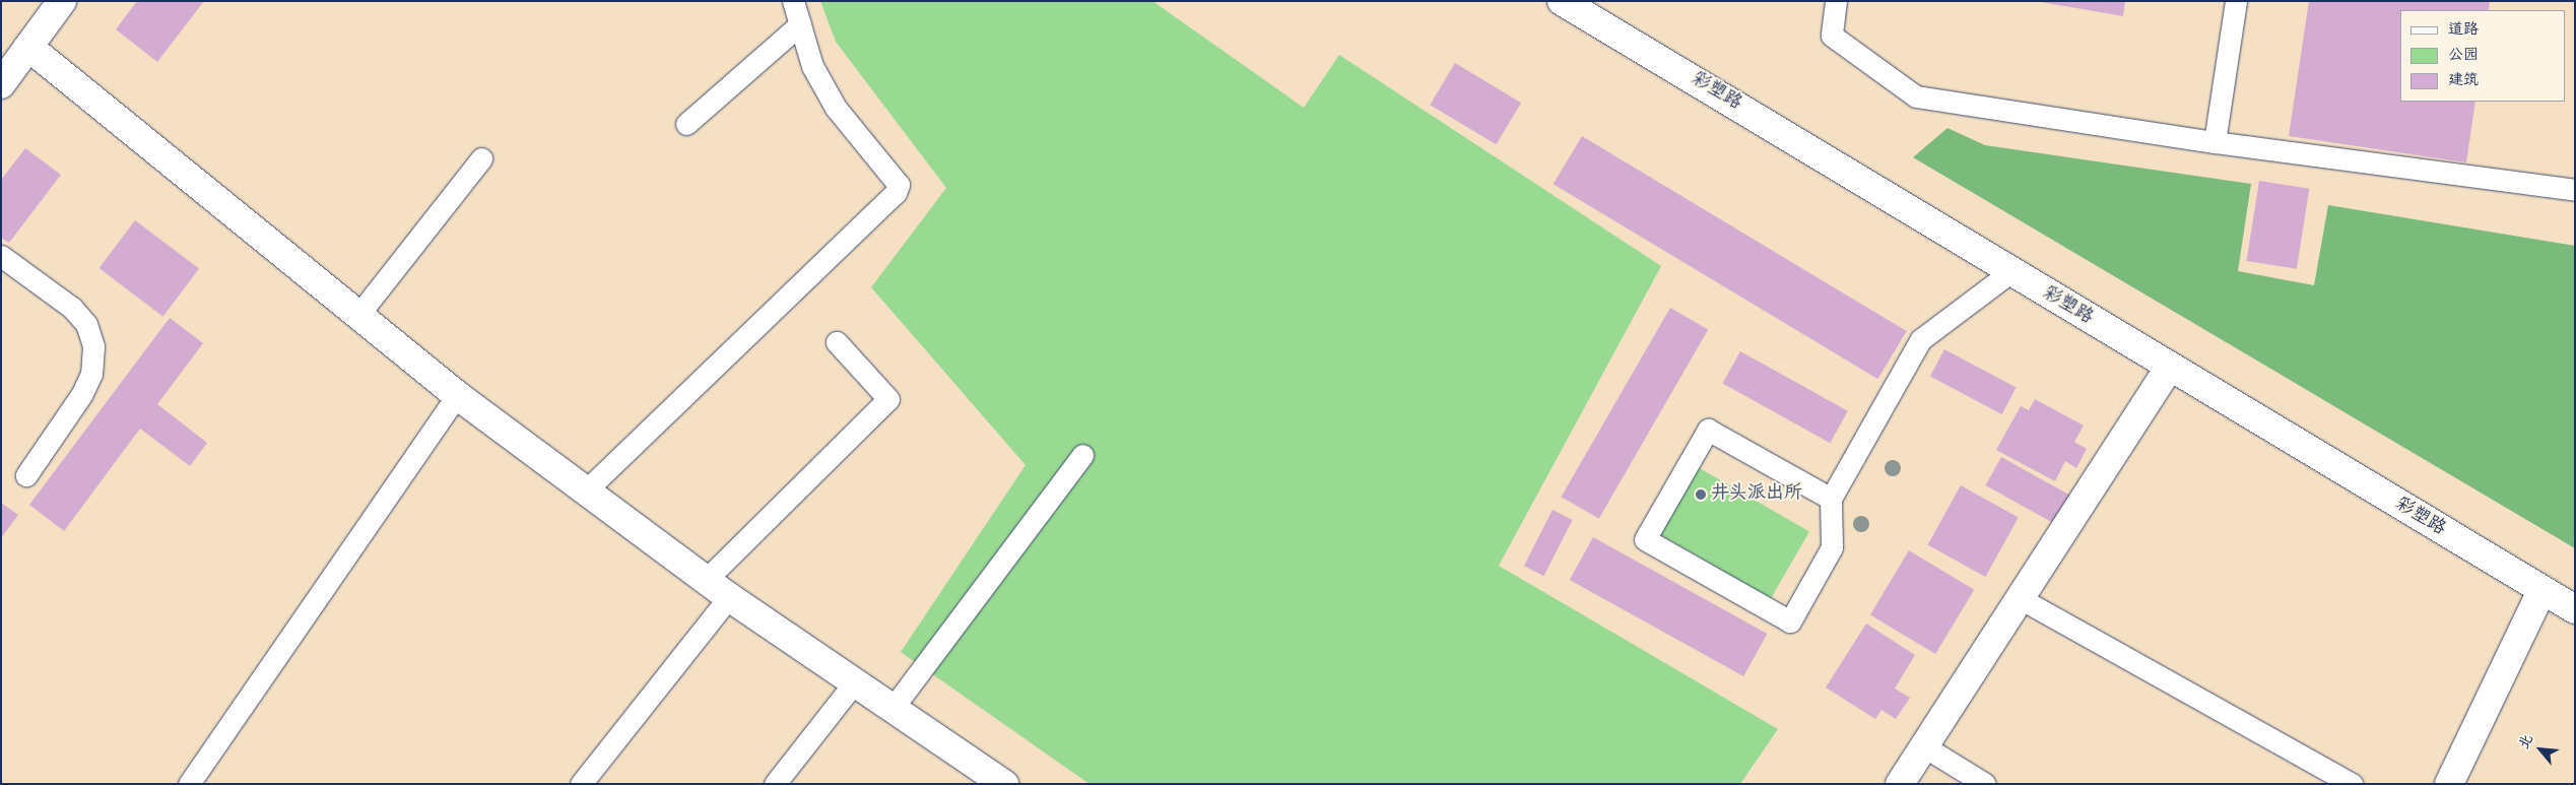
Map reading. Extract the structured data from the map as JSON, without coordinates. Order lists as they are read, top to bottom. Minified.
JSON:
{"streets":{"street":["彩塑路"]},"places":["井头派出所"],"legend":["道路","公园","建筑"],"north":"top left"}
